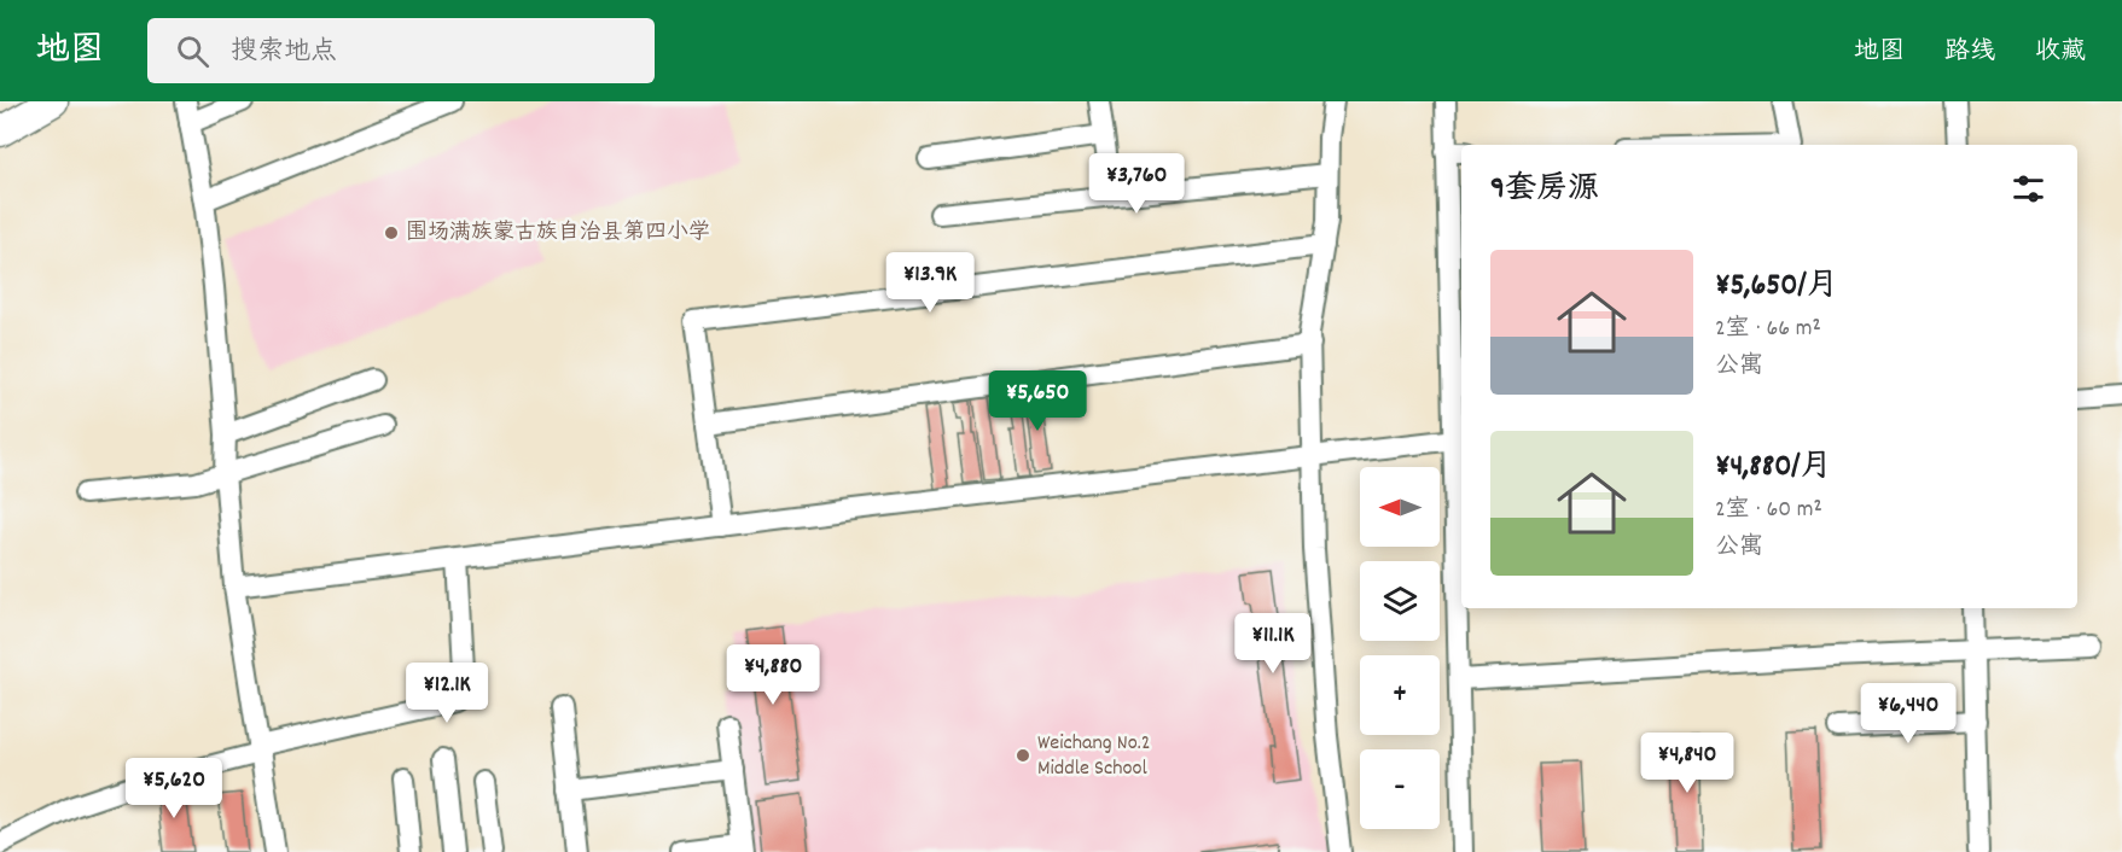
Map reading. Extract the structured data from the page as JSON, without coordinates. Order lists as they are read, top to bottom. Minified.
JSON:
{"places":["围场满族蒙古族自治县第四小学","Weichang No.2 Middle School"],"north":"left","page":{"header":"地图","search":"搜索地点","nav":["地图","路线","收藏"],"heading":"9套房源","price":["¥3,760","¥13.9K","¥5,650","¥11.1K","¥4,880","¥12.1K","¥6,440","¥4,840","¥5,620"],"list":[{"name":"¥5,650/月","note":"2室 · 66 m² · 公寓"},{"name":"¥4,880/月","note":"2室 · 60 m² · 公寓"}],"map_buttons":["+","−"]}}
